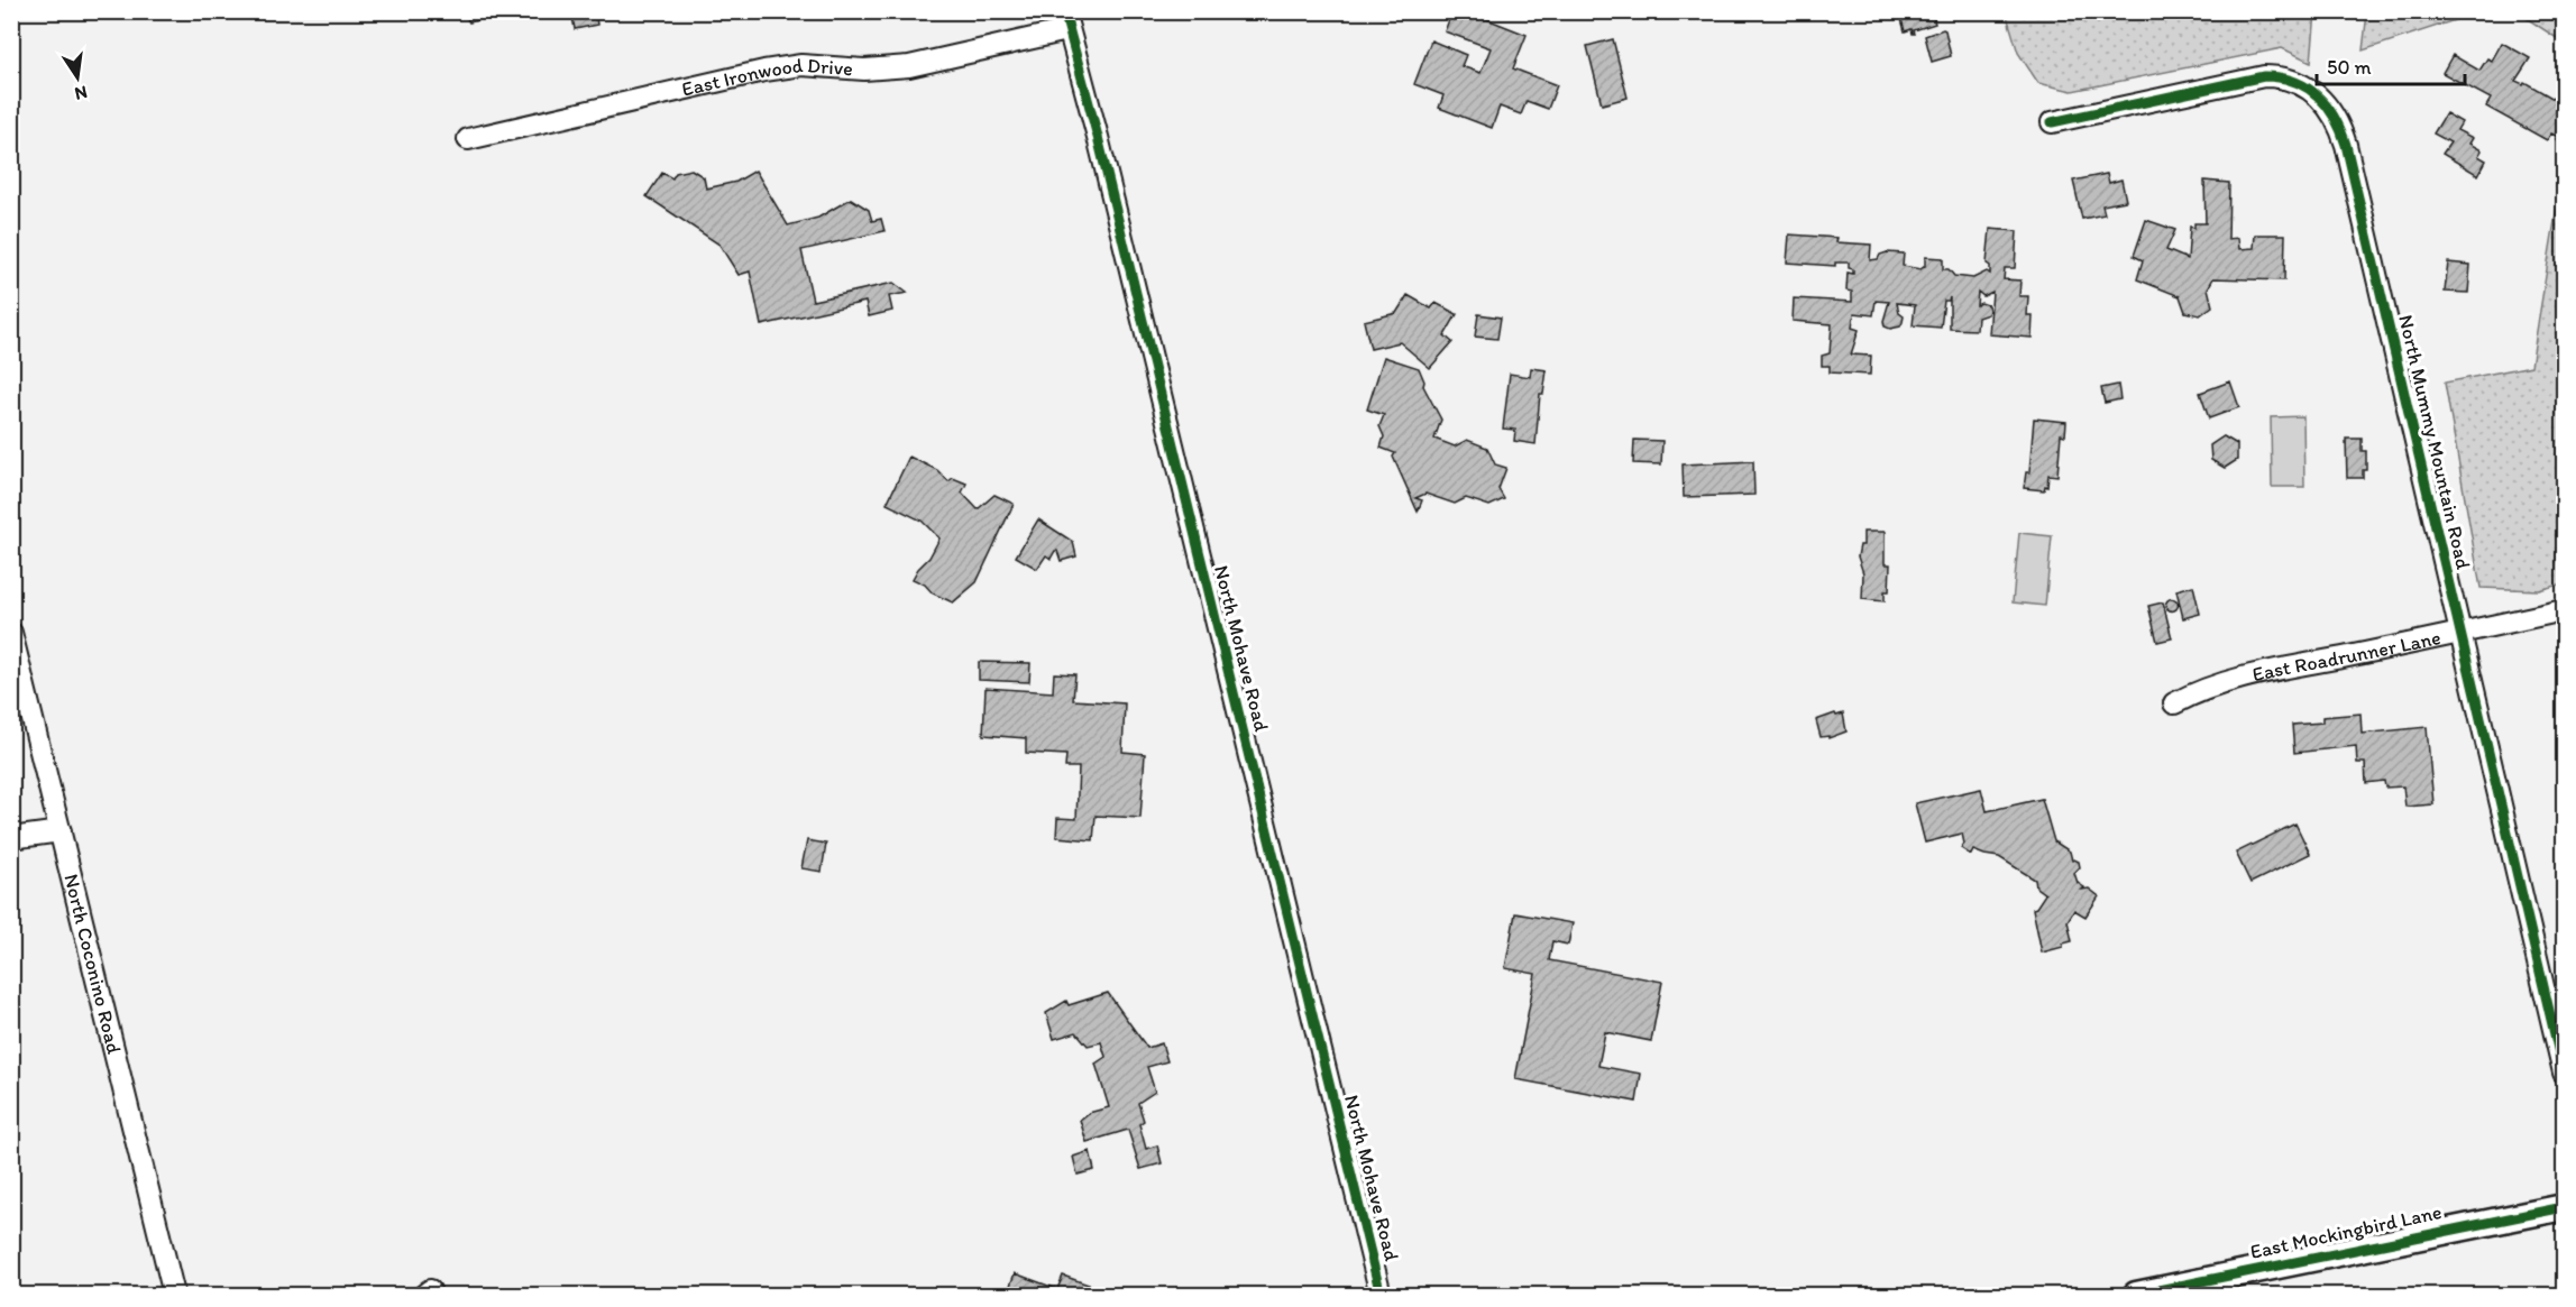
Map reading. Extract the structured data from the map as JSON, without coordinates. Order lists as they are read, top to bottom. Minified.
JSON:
{"streets":{"street":["East Ironwood Drive","North Mummy Mountain Road","North Mohave Road","East Roadrunner Lane","North Coconino Road","East Mockingbird Lane"]},"crossings":[["East Ironwood Drive","North Mohave Road"],["North Mummy Mountain Road","East Roadrunner Lane"]],"scale_bar":"50 m","north":"bottom"}
